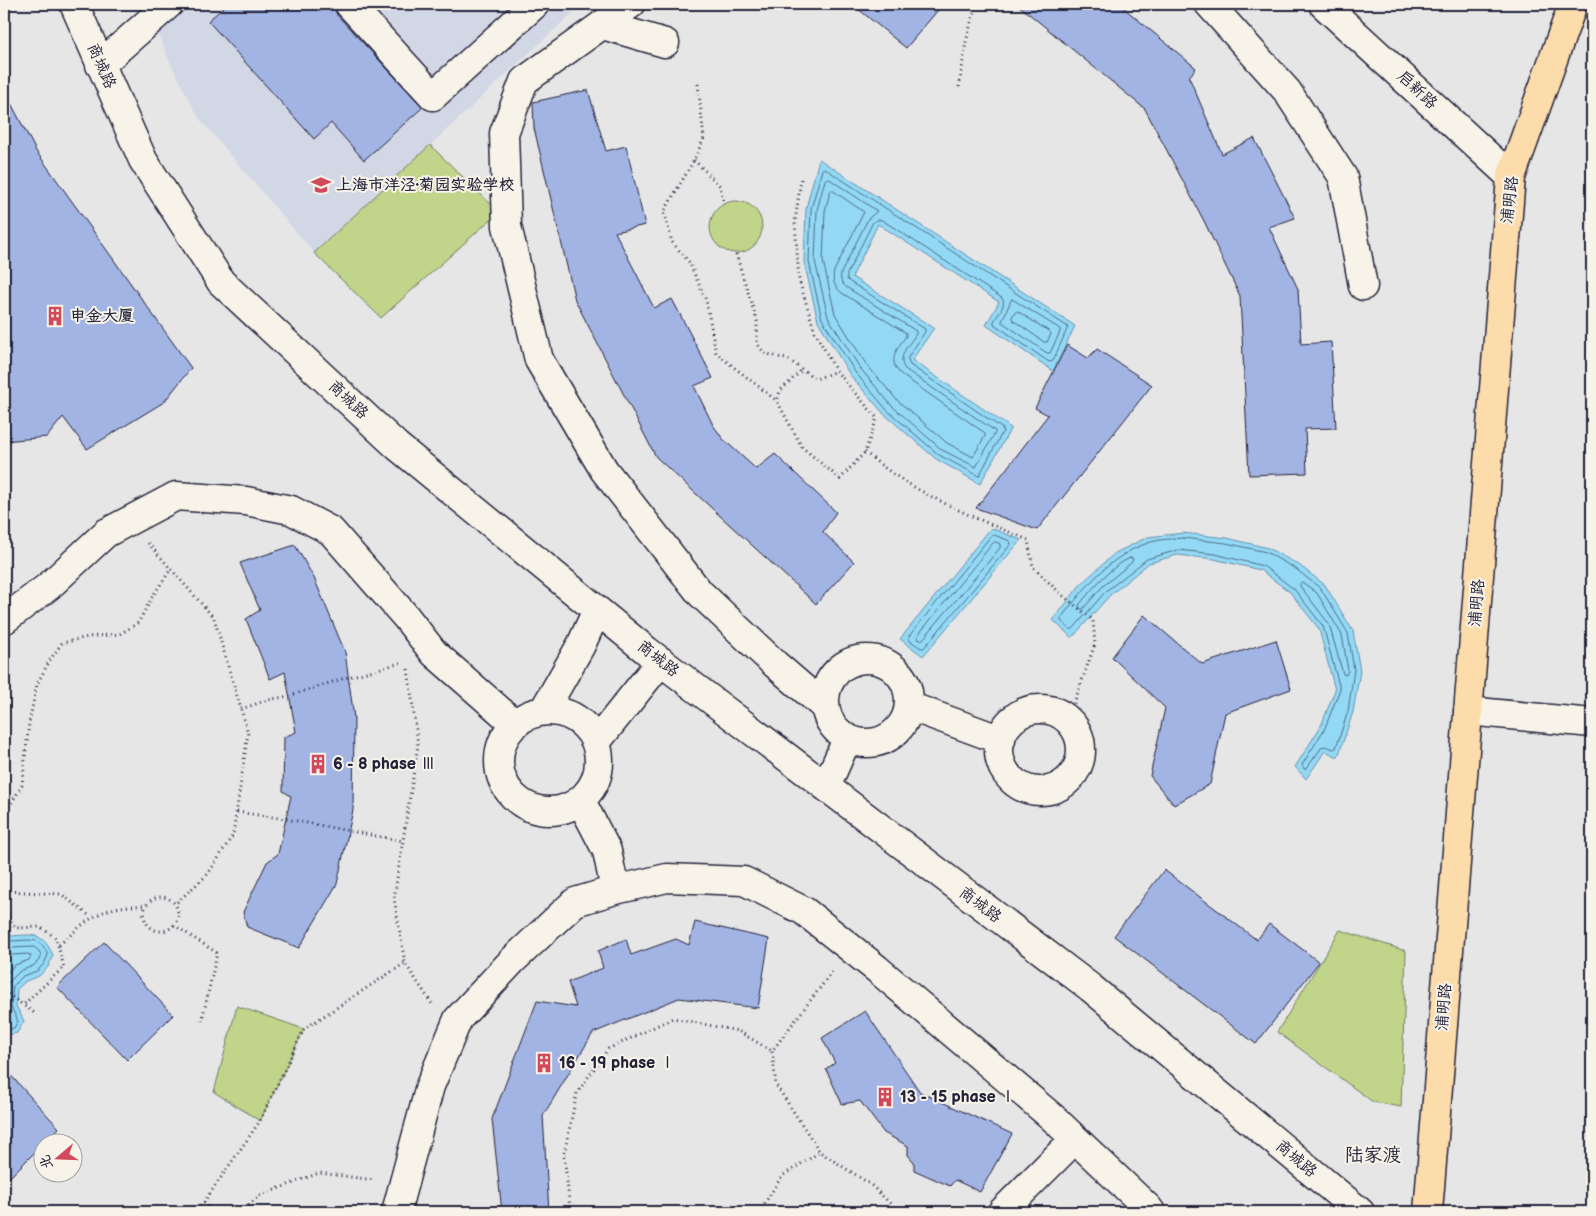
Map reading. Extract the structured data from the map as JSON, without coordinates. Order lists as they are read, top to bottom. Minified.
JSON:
{"streets":{"main road":["浦明路"],"street":["商城路","启新路"]},"crossings":[["启新路","浦明路"]],"districts":["陆家渡"],"places":{"school or university":["上海市洋泾·菊园实验学校"],"building":["申金大厦","6 - 8 phase Ⅲ","16 - 19 phase Ⅰ","13 - 15 phase Ⅰ"]},"north":"left"}
